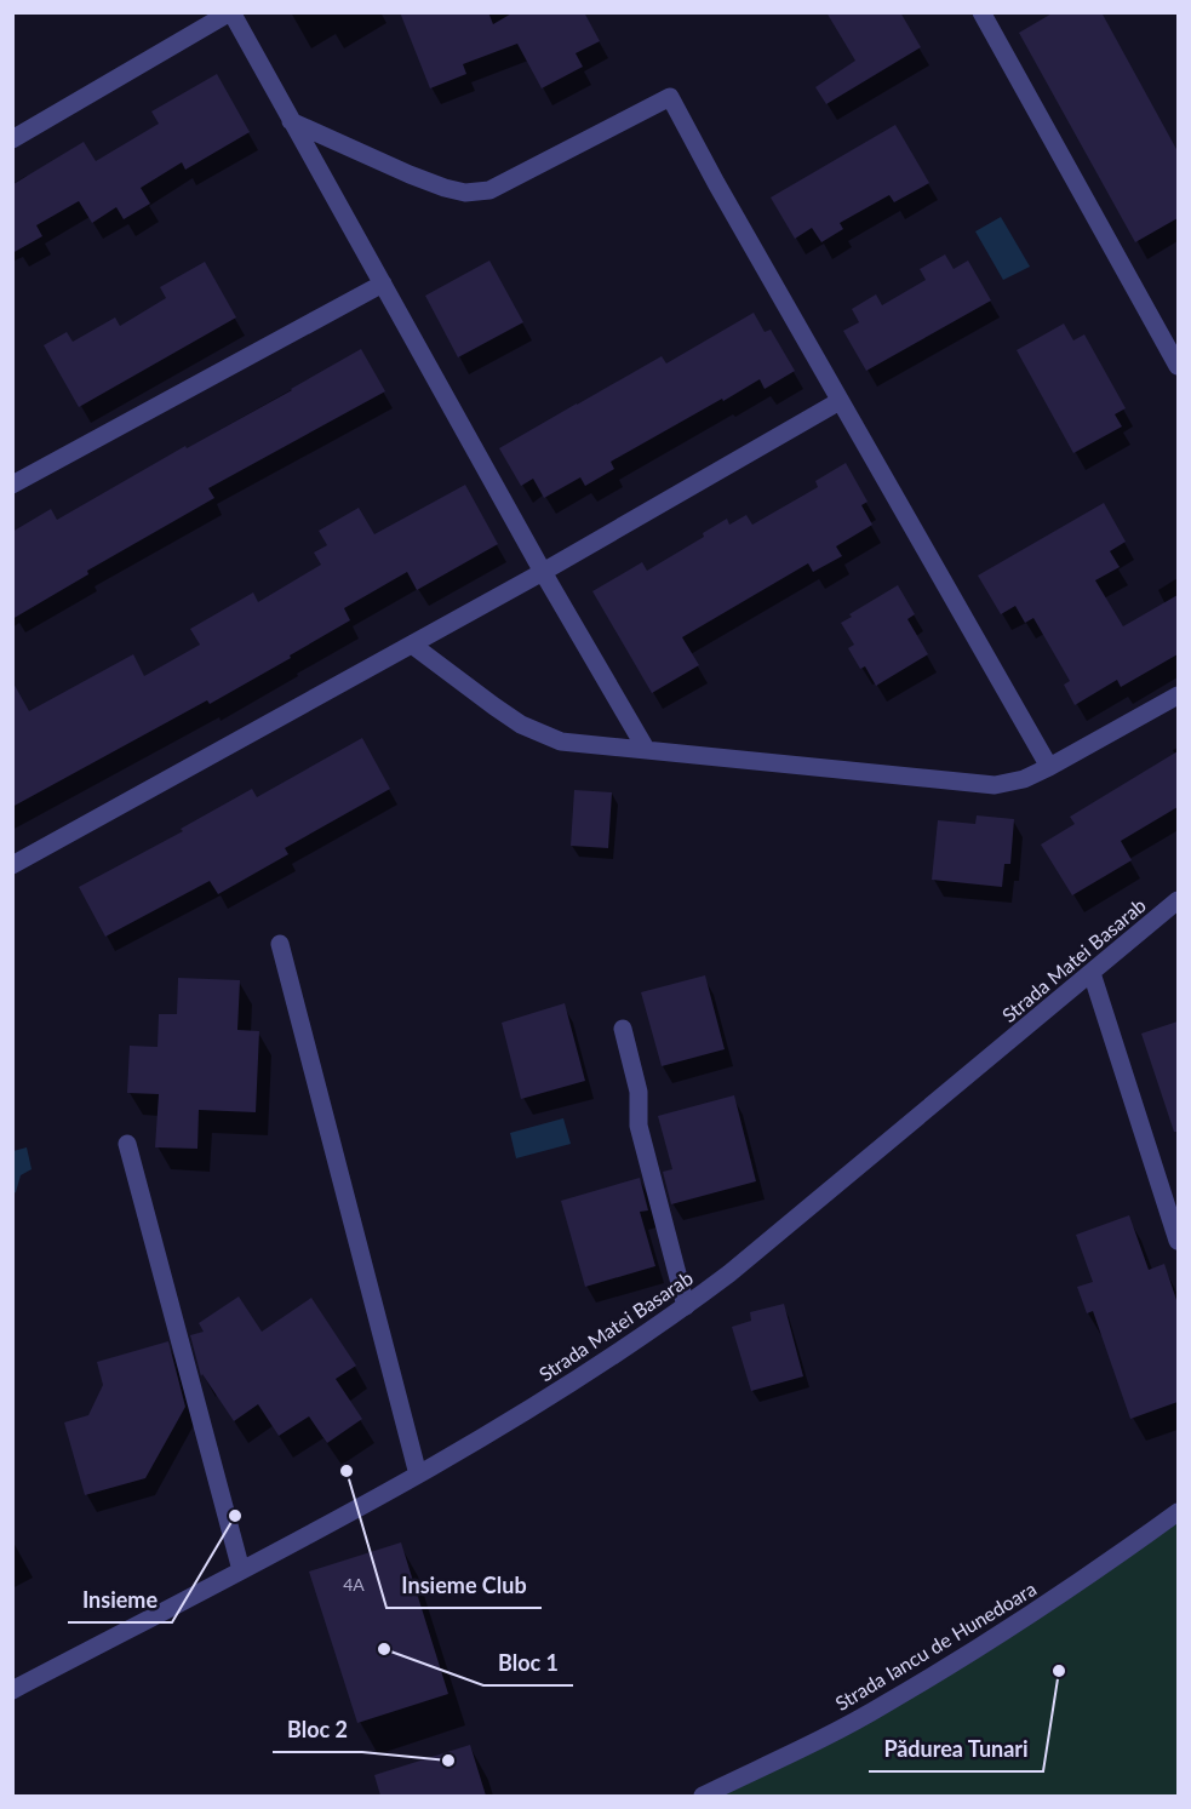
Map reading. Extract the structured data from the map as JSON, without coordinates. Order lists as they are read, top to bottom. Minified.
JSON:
{"streets":{"street":["Strada Matei Basarab","Strada Iancu de Hunedoara"]},"places":["Insieme Club","Insieme","Bloc 1","Pădurea Tunari","Bloc 2"],"house_numbers":["4A"]}
